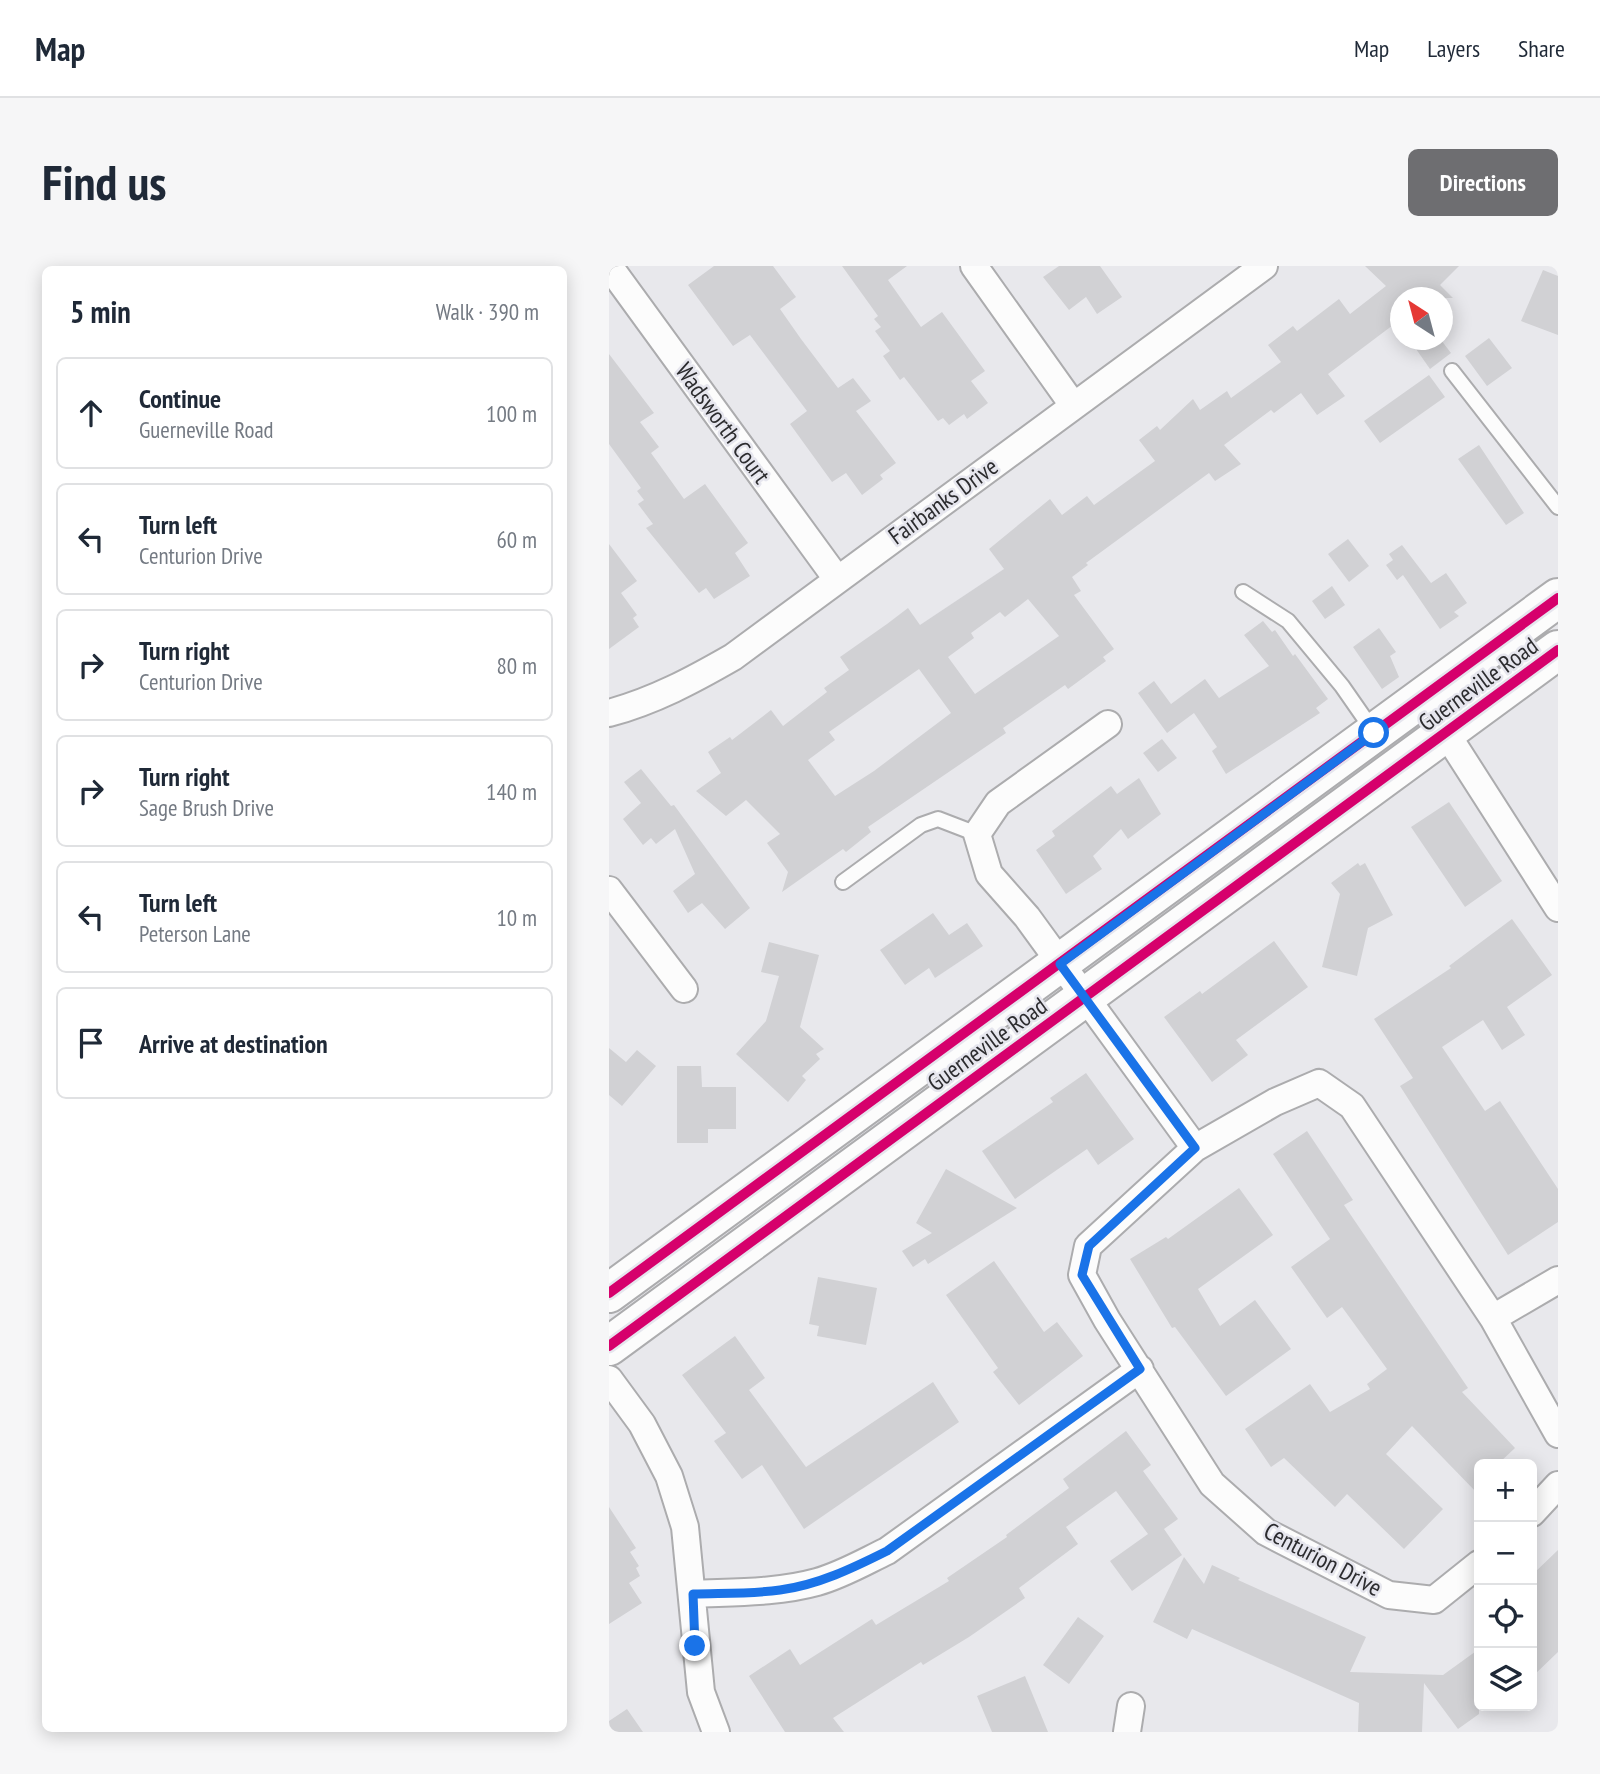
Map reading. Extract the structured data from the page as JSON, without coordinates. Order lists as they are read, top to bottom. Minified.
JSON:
{"streets":{"main road":["Guerneville Road"],"street":["Wadsworth Court","Fairbanks Drive","Centurion Drive"]},"crossings":[["Wadsworth Court","Fairbanks Drive"]],"north":"top left","page":{"header":"Map","nav":["Map","Layers","Share"],"buttons":"Directions","title":"Find us","heading":["5 min","Walk · 390 m"],"list":[["Continue","Guerneville Road","100 m"],["Turn left","Centurion Drive","60 m"],["Turn right","Centurion Drive","80 m"],["Turn right","Sage Brush Drive","140 m"],["Turn left","Peterson Lane","10 m"],"Arrive at destination"],"map_buttons":["+","−"]}}
